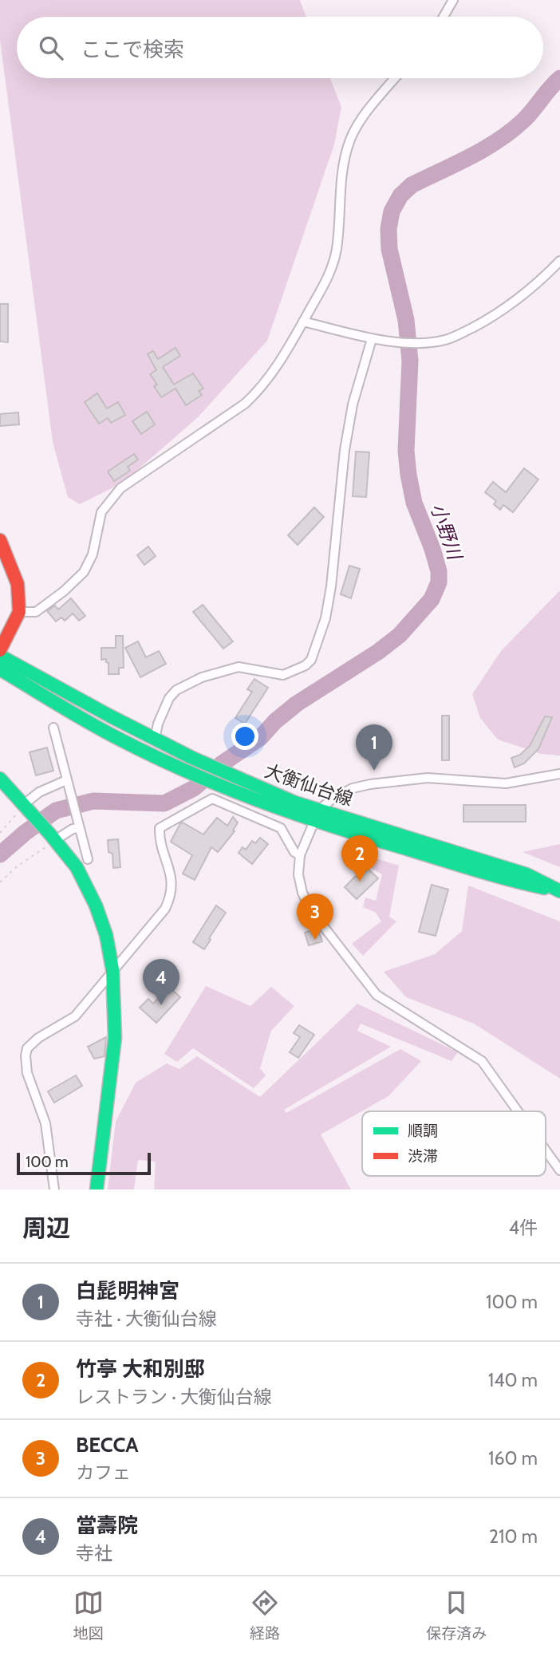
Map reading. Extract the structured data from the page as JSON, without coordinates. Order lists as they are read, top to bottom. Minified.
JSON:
{"streets":{"main road":["大衡仙台線"]},"water":["小野川"],"legend":["順調","渋滞"],"scale_bar":"100 m","page":{"search":"ここで検索","pins":["1","2","3","4"],"scale":"100 m","heading":["周辺","4件"],"list":[{"mark":"1","name":"白髭明神宮","note":"寺社 · 大衡仙台線","value":"100 m"},{"mark":"2","name":"竹亭 大和別邸","note":"レストラン · 大衡仙台線","value":"140 m"},{"mark":"3","name":"BECCA","note":"カフェ","value":"160 m"},{"mark":"4","name":"當壽院","note":"寺社","value":"210 m"}],"nav":["地図","経路","保存済み"]}}
